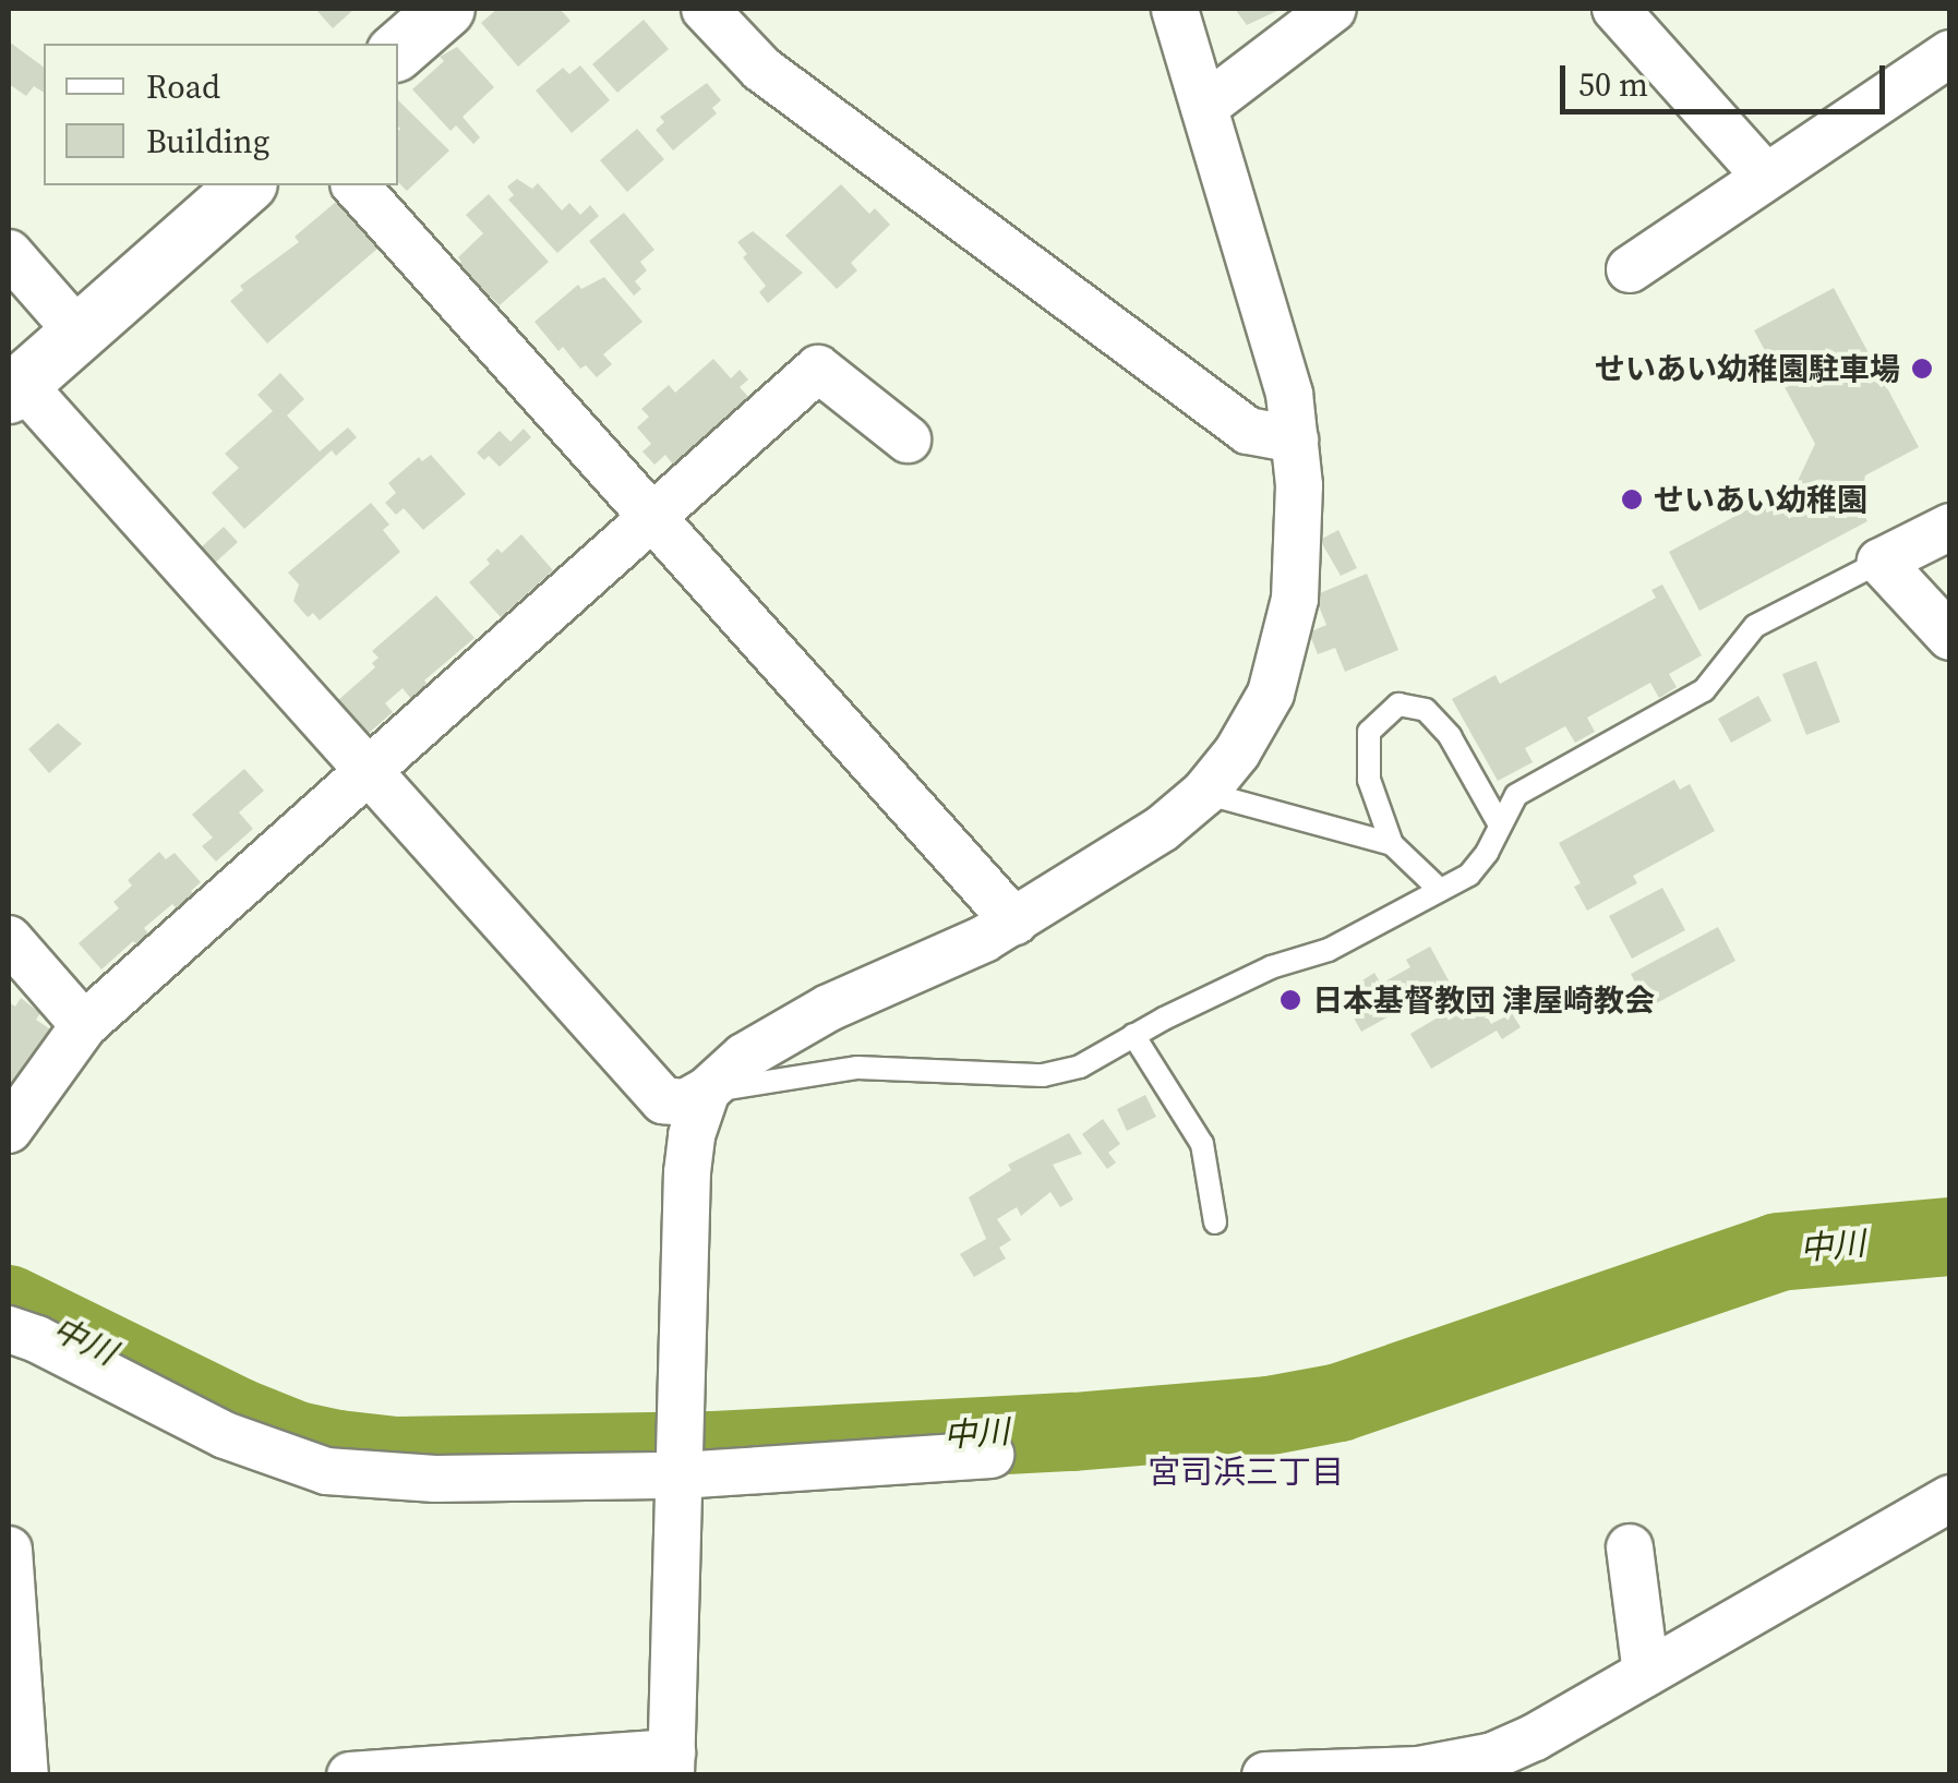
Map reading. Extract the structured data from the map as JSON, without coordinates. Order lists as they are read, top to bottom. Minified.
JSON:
{"districts":["宮司浜三丁目"],"water":["中川"],"places":["せいあい幼稚園駐車場","せいあい幼稚園","日本基督教団 津屋崎教会"],"legend":["Road","Building"],"scale_bar":"50 m"}
